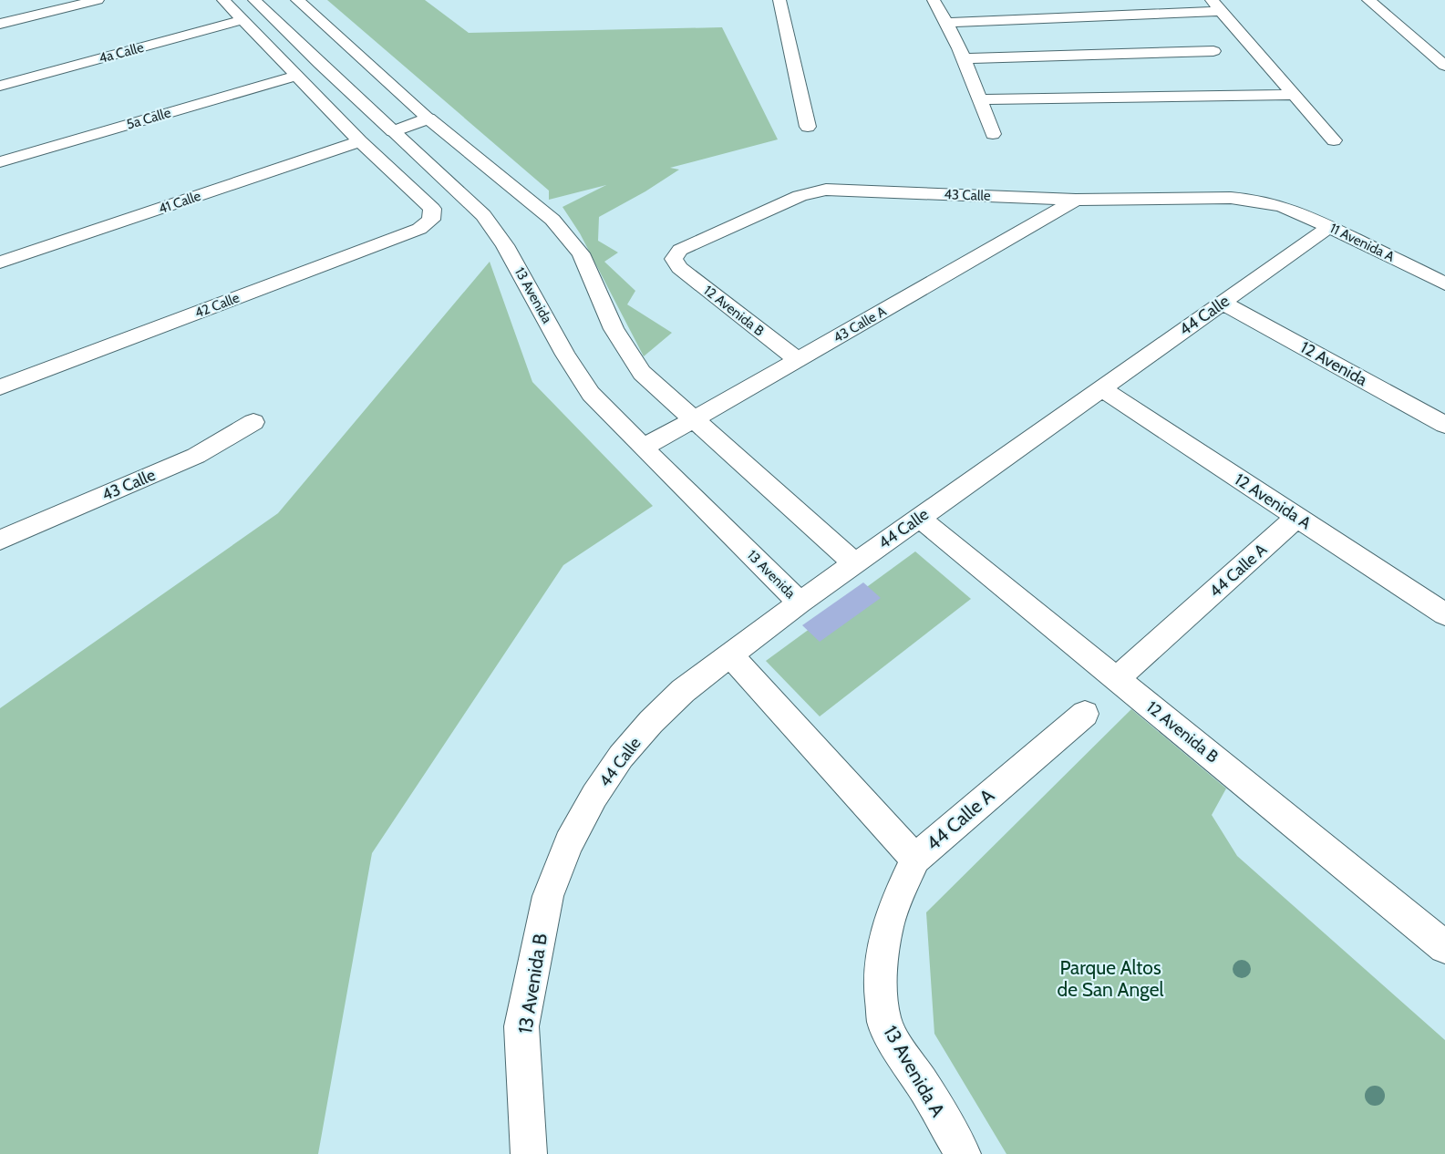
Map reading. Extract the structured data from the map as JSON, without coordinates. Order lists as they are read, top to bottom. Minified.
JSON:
{"streets":{"street":["4a Calle","5a Calle","43 Calle","41 Calle","11 Avenida A","13 Avenida","42 Calle","12 Avenida B","44 Calle","43 Calle A","12 Avenida","12 Avenida A","44 Calle A","13 Avenida B","13 Avenida A"]},"crossings":[["43 Calle","11 Avenida A"],["43 Calle","12 Avenida B"],["43 Calle","43 Calle A"],["41 Calle","42 Calle"],["11 Avenida A","44 Calle"],["13 Avenida","44 Calle"],["13 Avenida","43 Calle A"],["12 Avenida B","44 Calle"],["12 Avenida B","43 Calle A"],["12 Avenida B","44 Calle A"],["44 Calle","12 Avenida"],["44 Calle","12 Avenida A"],["44 Calle","13 Avenida B"],["12 Avenida A","44 Calle A"],["44 Calle A","13 Avenida A"]],"parks":["Parque Altos de San Angel"]}
